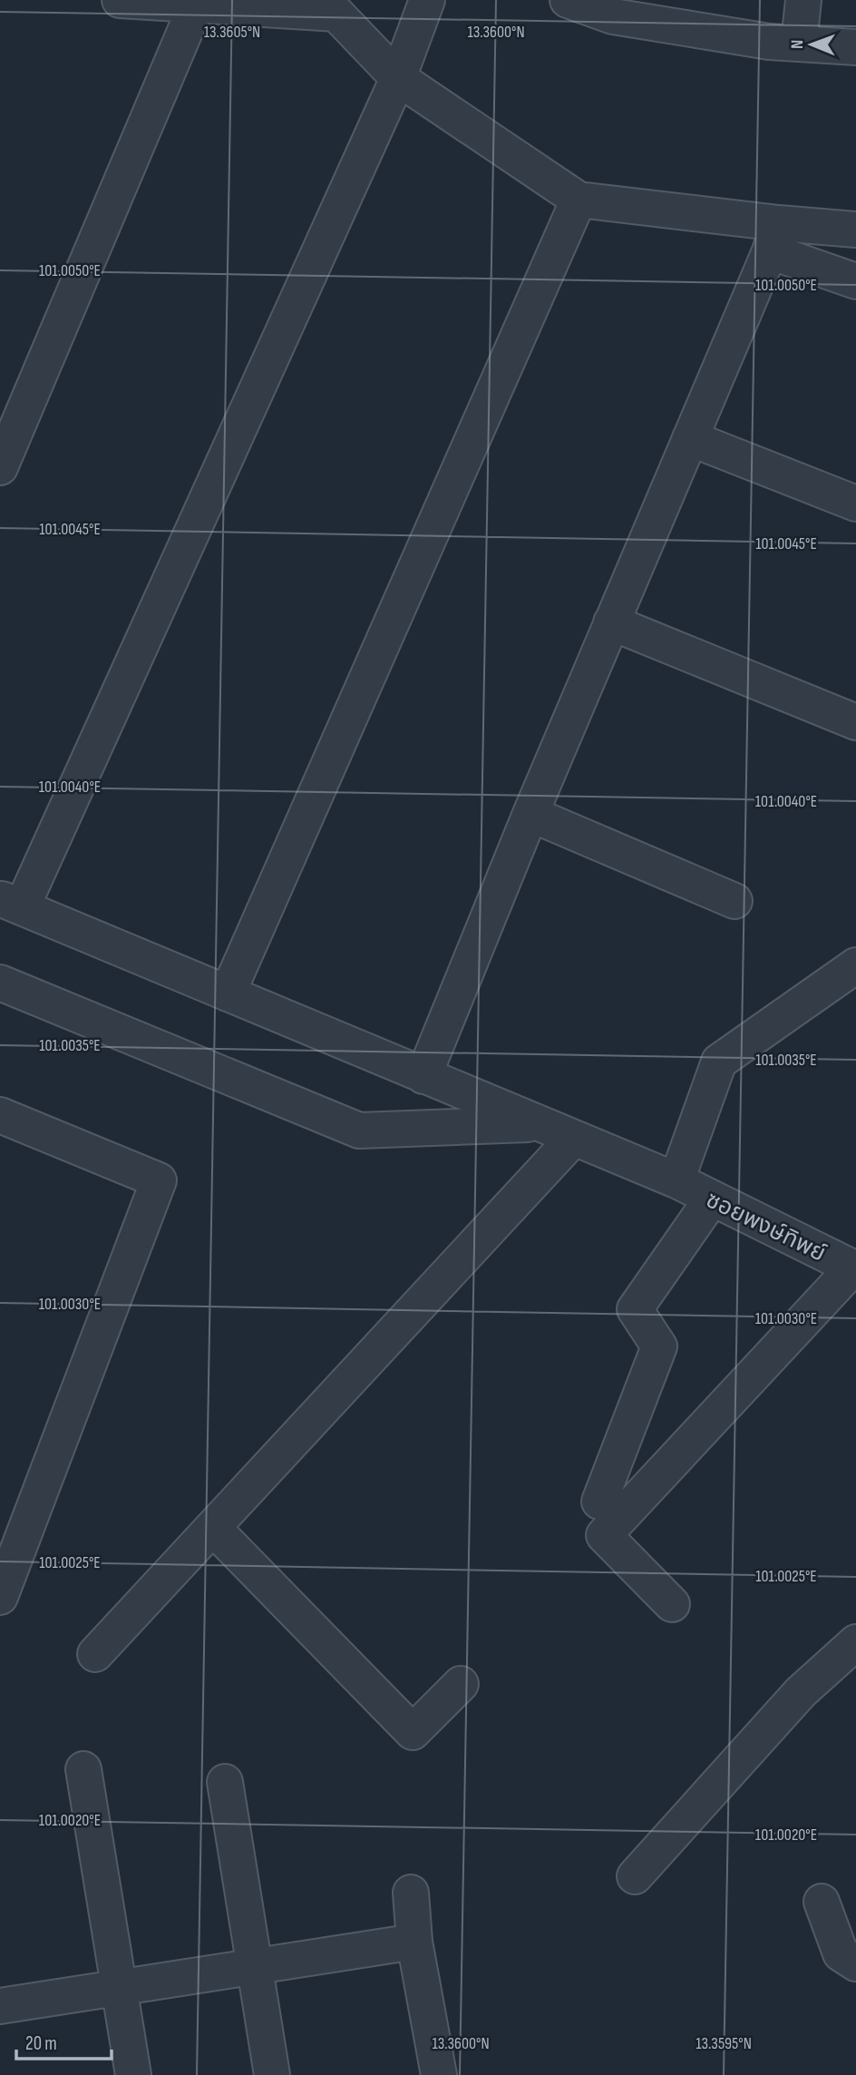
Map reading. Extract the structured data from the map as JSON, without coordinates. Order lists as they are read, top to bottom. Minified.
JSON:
{"streets":{"street":["ซอยพงษ์ทิพย์"]},"scale_bar":"20 m","north":"left","coordinates":["13.3605°N","13.3600°N","101.0050°E","101.0045°E","101.0040°E","101.0035°E","101.0030°E","101.0025°E","101.0020°E","13.3595°N"]}
